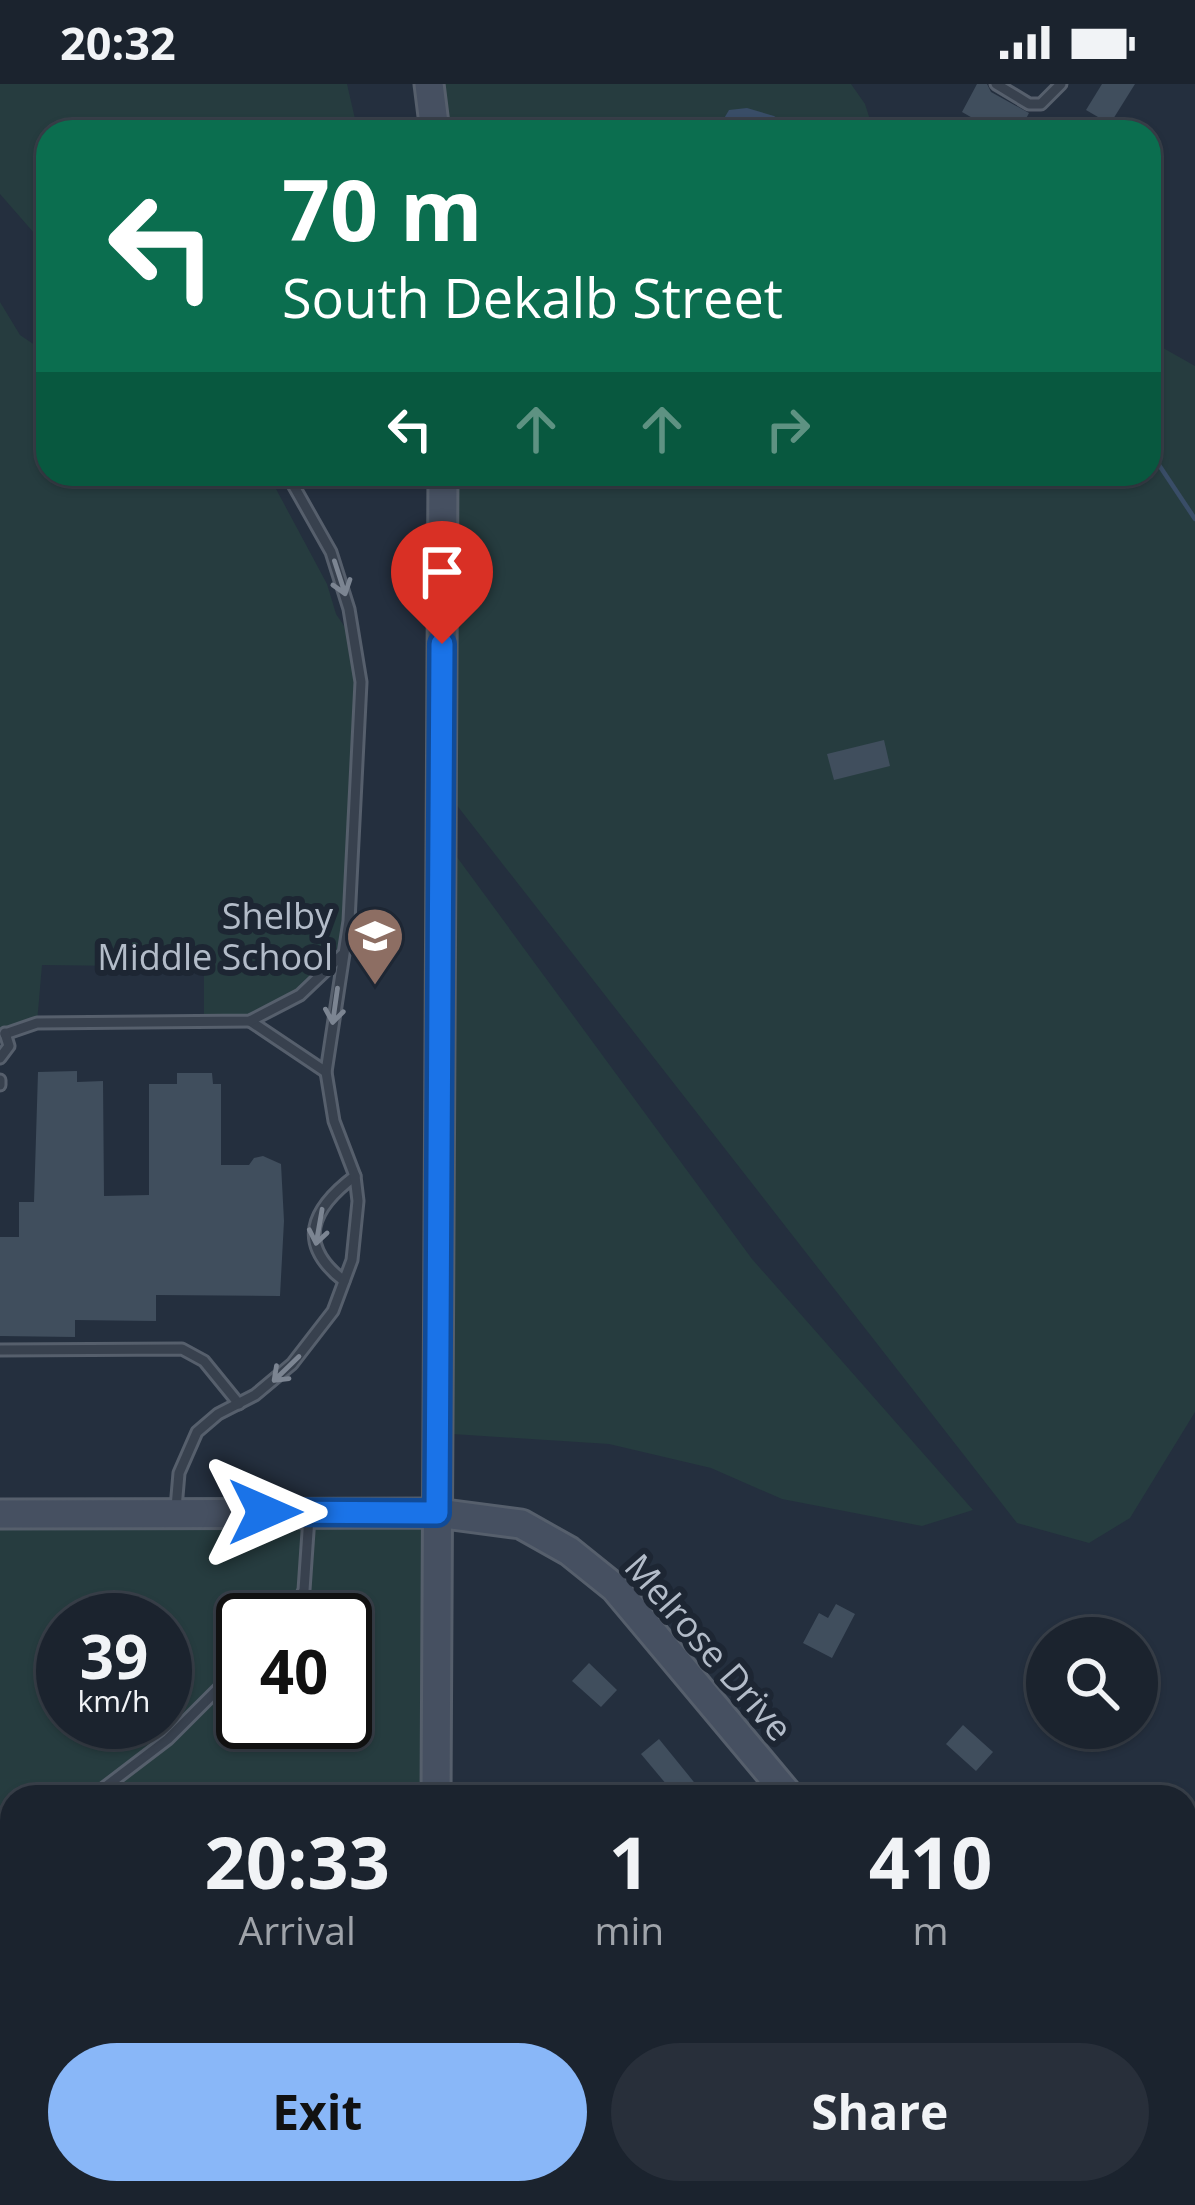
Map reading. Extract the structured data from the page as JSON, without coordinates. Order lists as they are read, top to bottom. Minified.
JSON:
{"streets":{"main road":["Melrose Drive"]},"places":{"school or university":["Shelby Middle School"]},"page":{"status":"20:32","turn":["70 m","South Dekalb Street"],"speed":"39 km/h","limit":"40","eta":["20:33","Arrival","1","min","410","m"],"buttons":["Exit","Share"]}}
